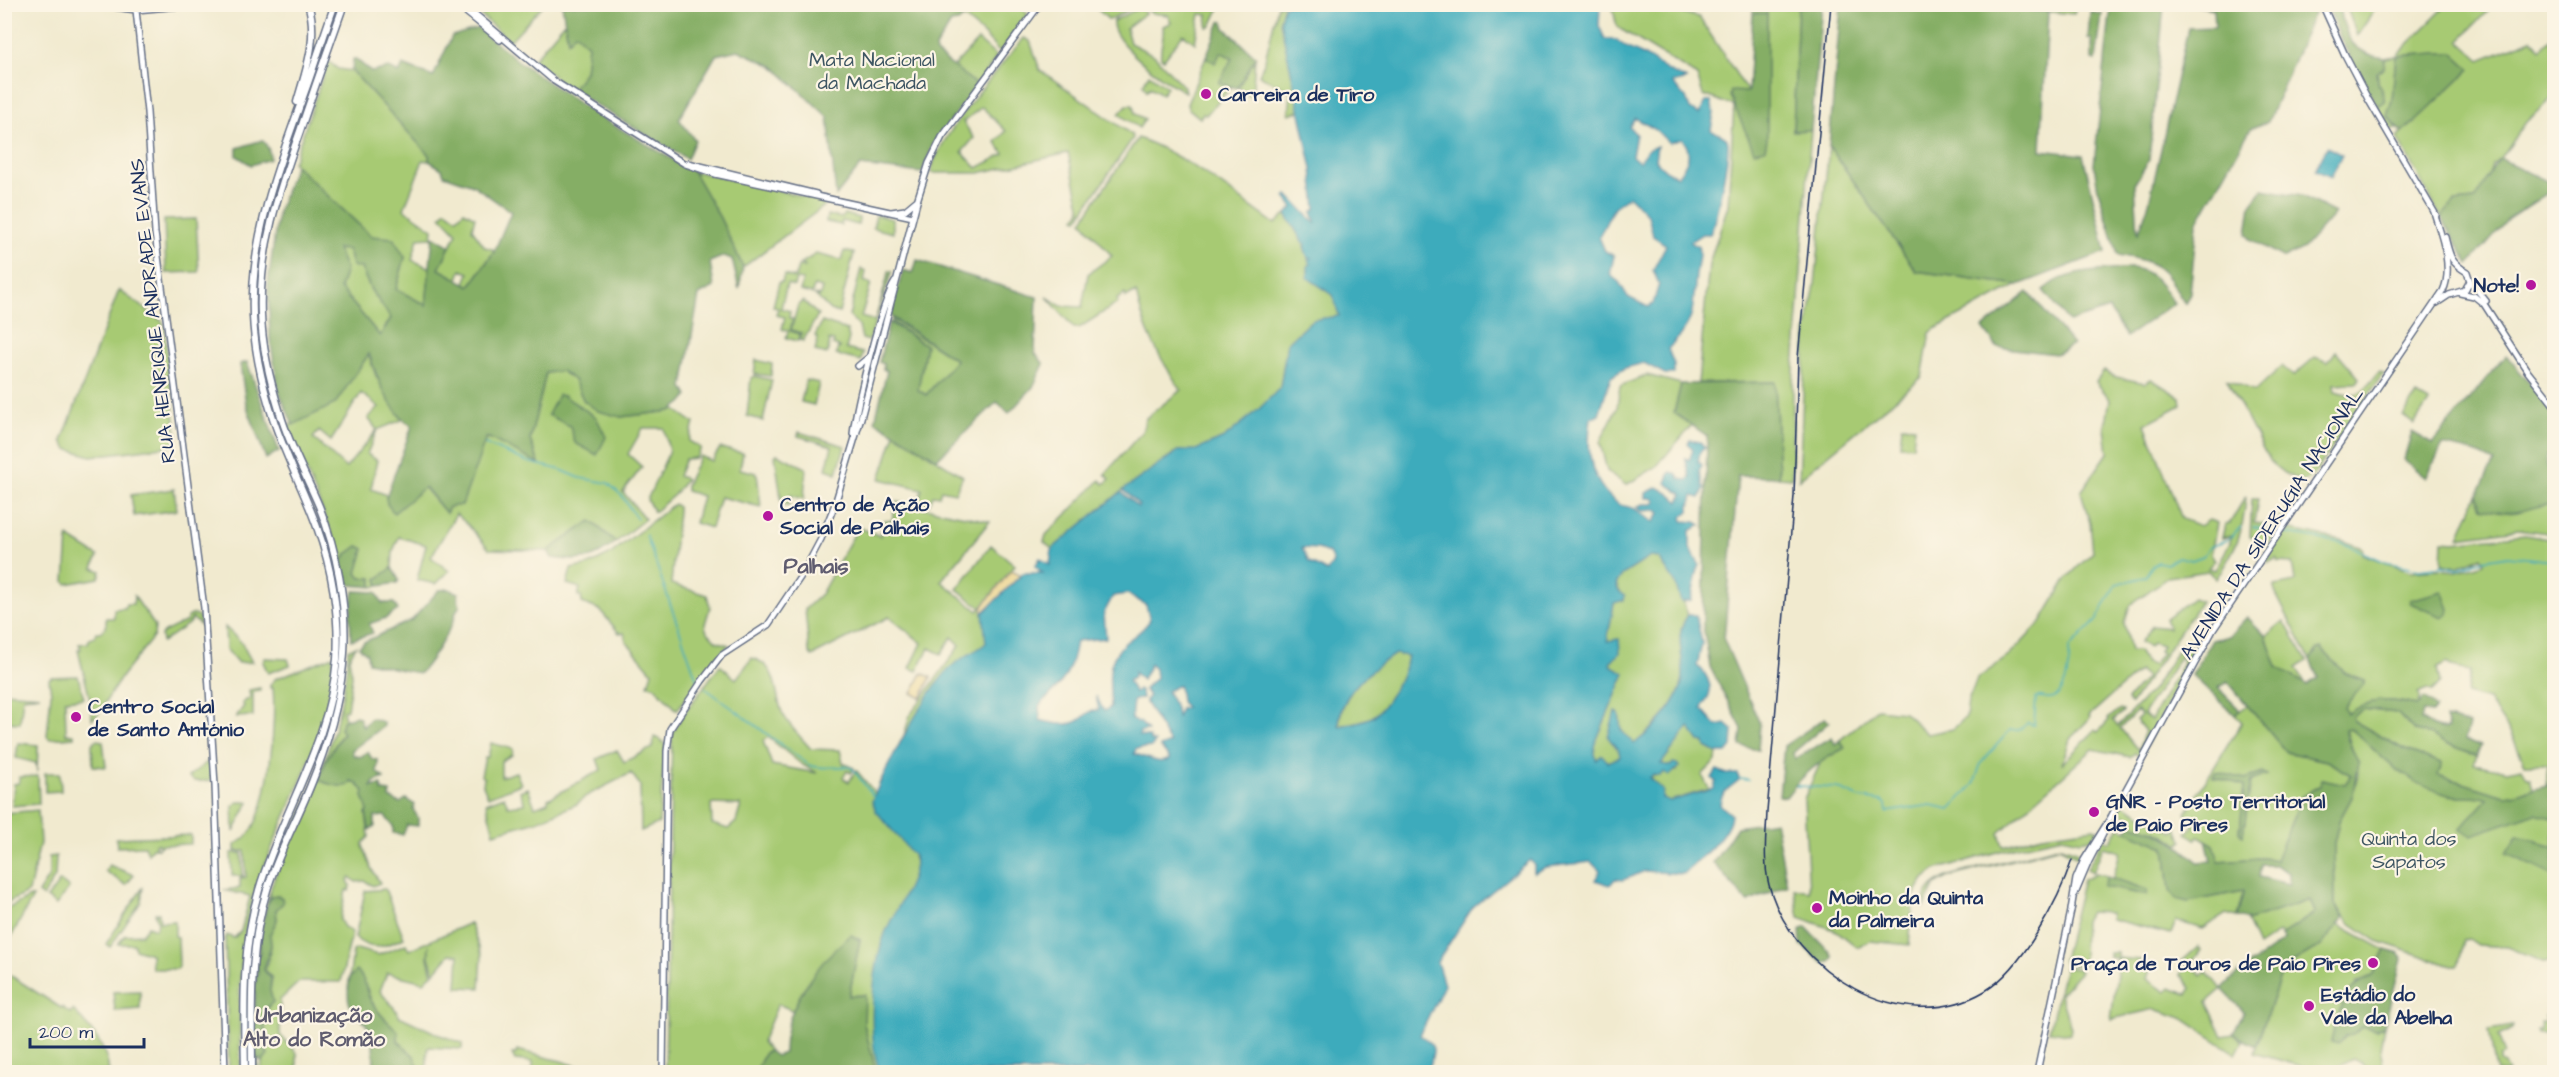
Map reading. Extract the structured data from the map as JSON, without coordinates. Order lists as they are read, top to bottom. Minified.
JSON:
{"streets":{"main road":["RUA HENRIQUE ANDRADE EVANS","AVENIDA DA SIDERUGIA NACIONAL"]},"districts":["Palhais","Urbanização Alto do Romão"],"parks":["Mata Nacional da Machada","Quinta dos Sapatos"],"places":["Carreira de Tiro","Note!","Centro de Ação Social de Palhais","Centro Social de Santo António","GNR - Posto Territorial de Paio Pires","Moinho da Quinta da Palmeira","Praça de Touros de Paio Pires","Estádio do Vale da Abelha"],"scale_bar":"200 m"}
